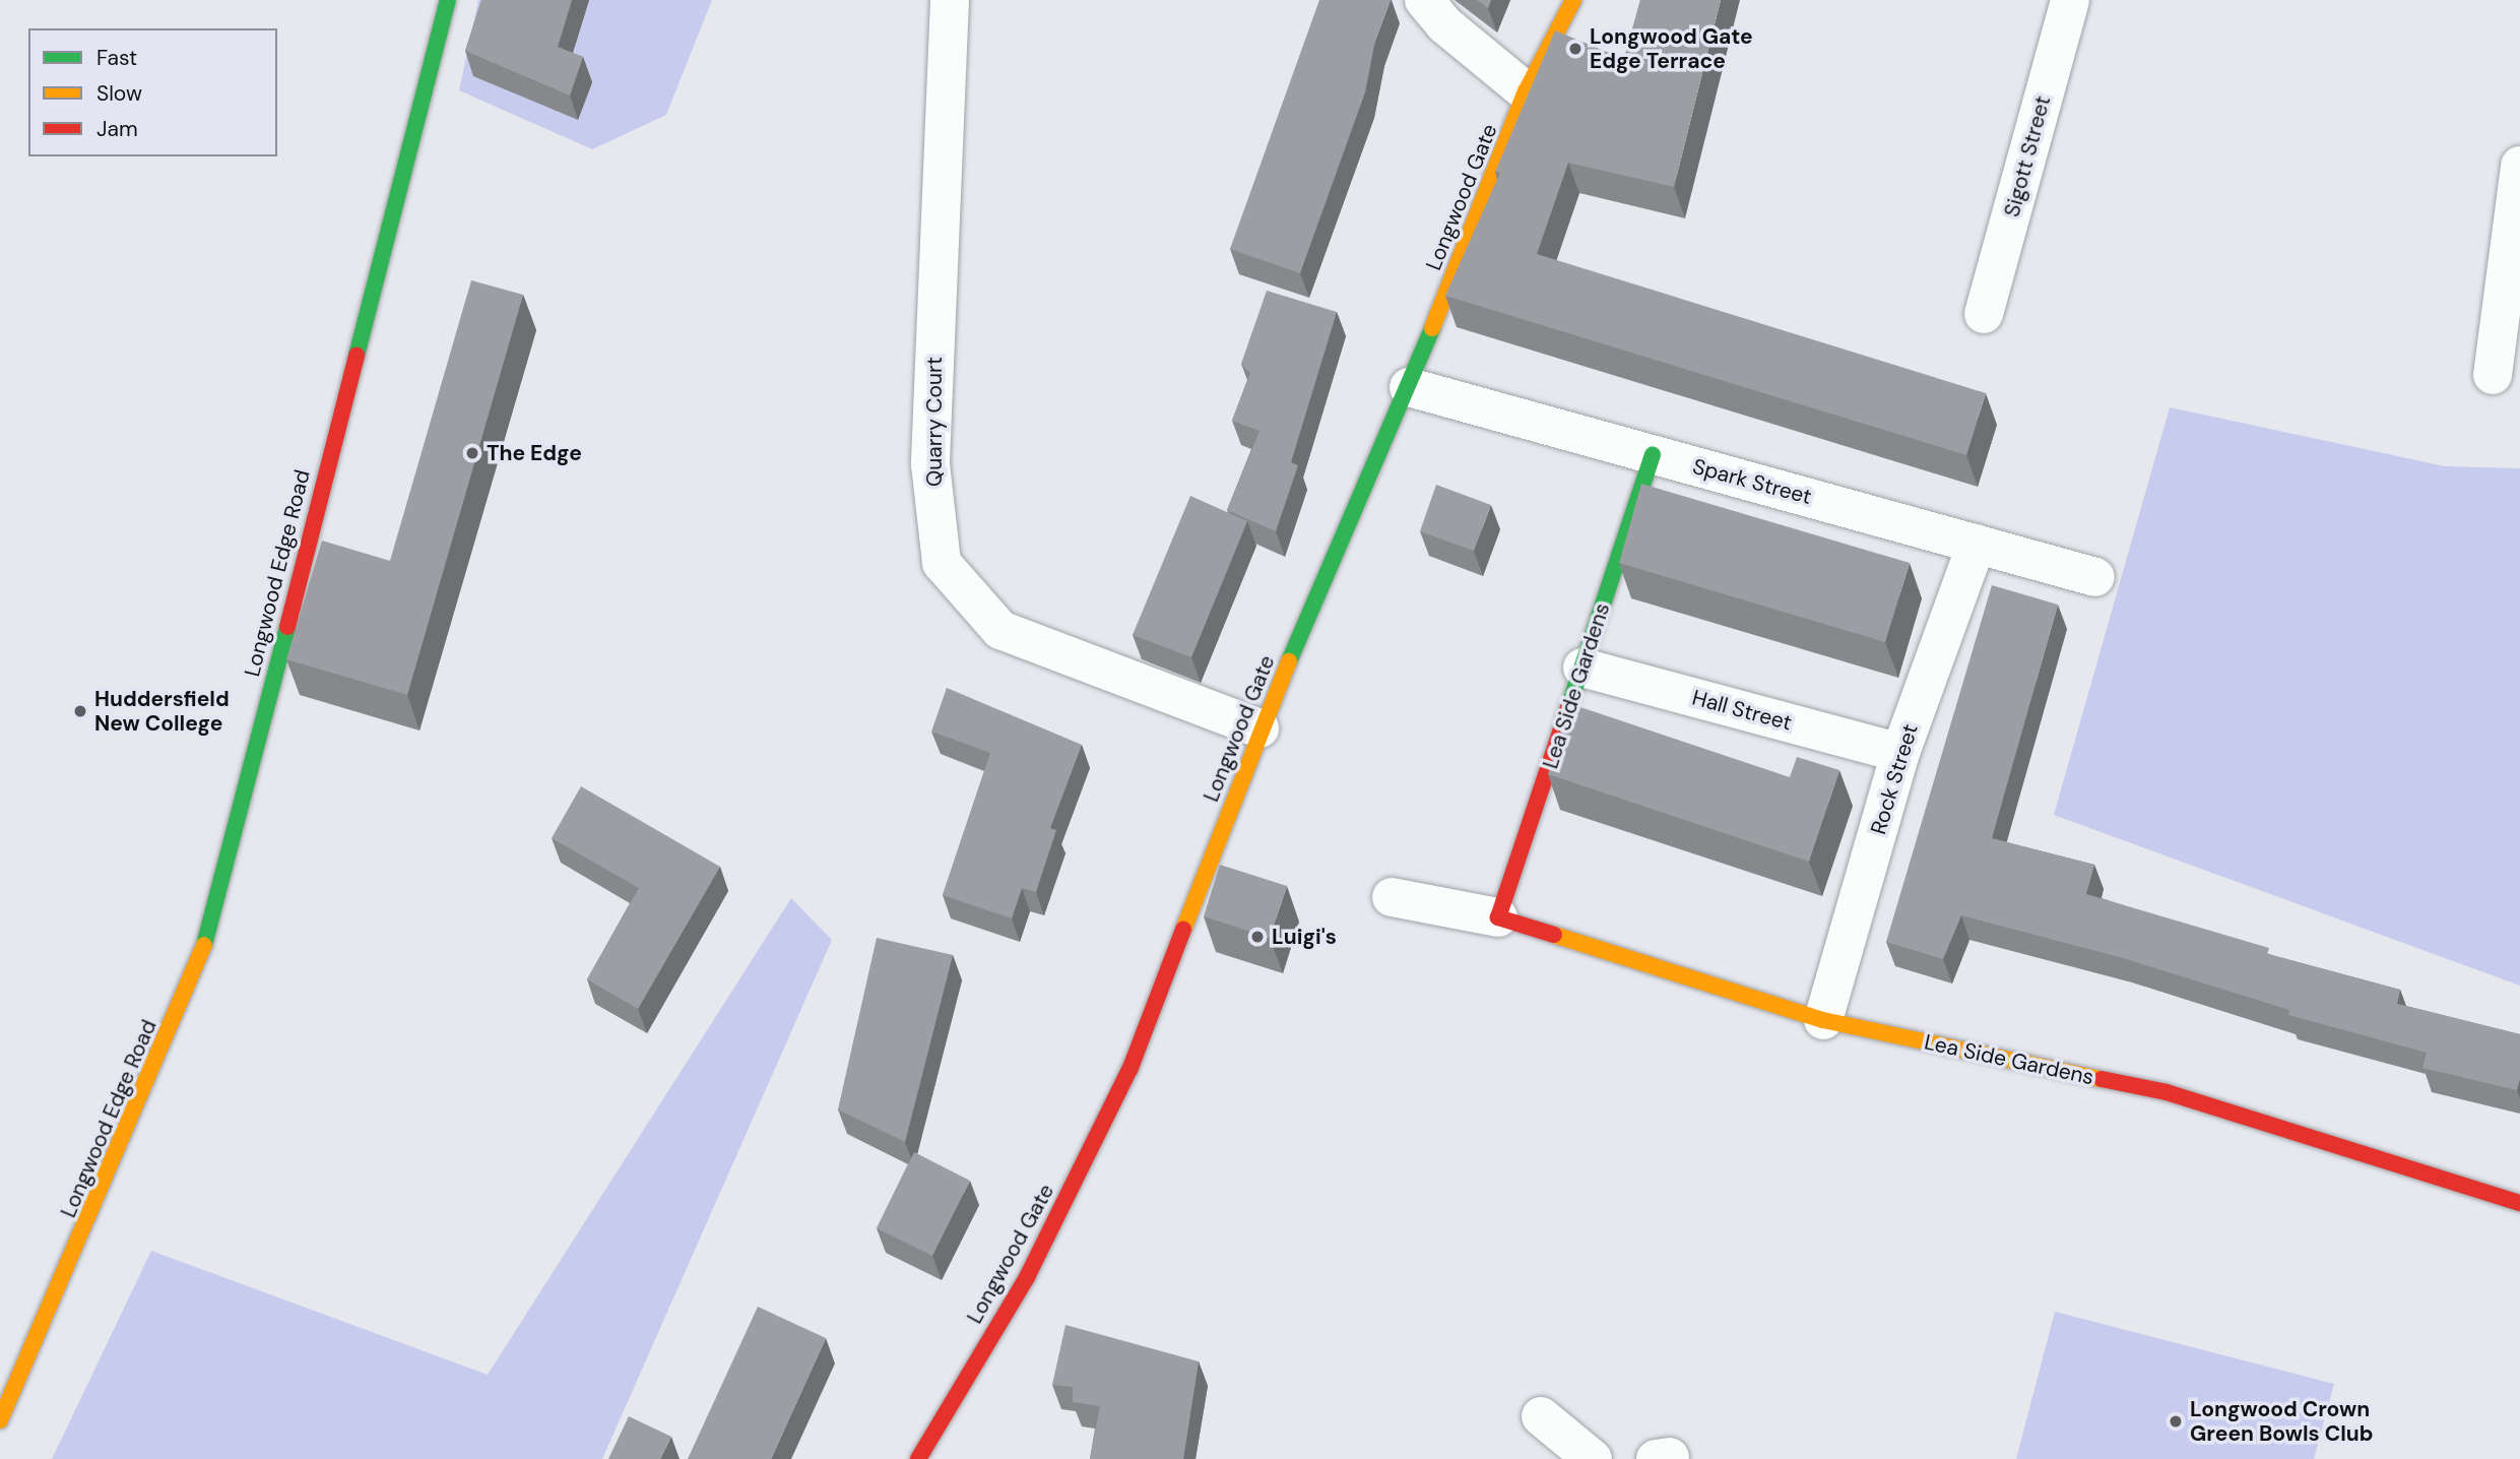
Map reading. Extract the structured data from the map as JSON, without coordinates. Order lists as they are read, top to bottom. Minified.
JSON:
{"streets":{"street":["Sigott Street","Longwood Gate","Quarry Court","Spark Street","Longwood Edge Road","Lea Side Gardens","Hall Street","Rock Street"]},"crossings":[["Longwood Gate","Quarry Court"],["Longwood Gate","Spark Street"],["Spark Street","Lea Side Gardens"],["Spark Street","Rock Street"],["Lea Side Gardens","Hall Street"],["Lea Side Gardens","Rock Street"],["Hall Street","Rock Street"]],"places":["Longwood Gate Edge Terrace","The Edge","Huddersfield New College","Luigi's","Longwood Crown Green Bowls Club"],"legend":["Fast","Slow","Jam"]}
